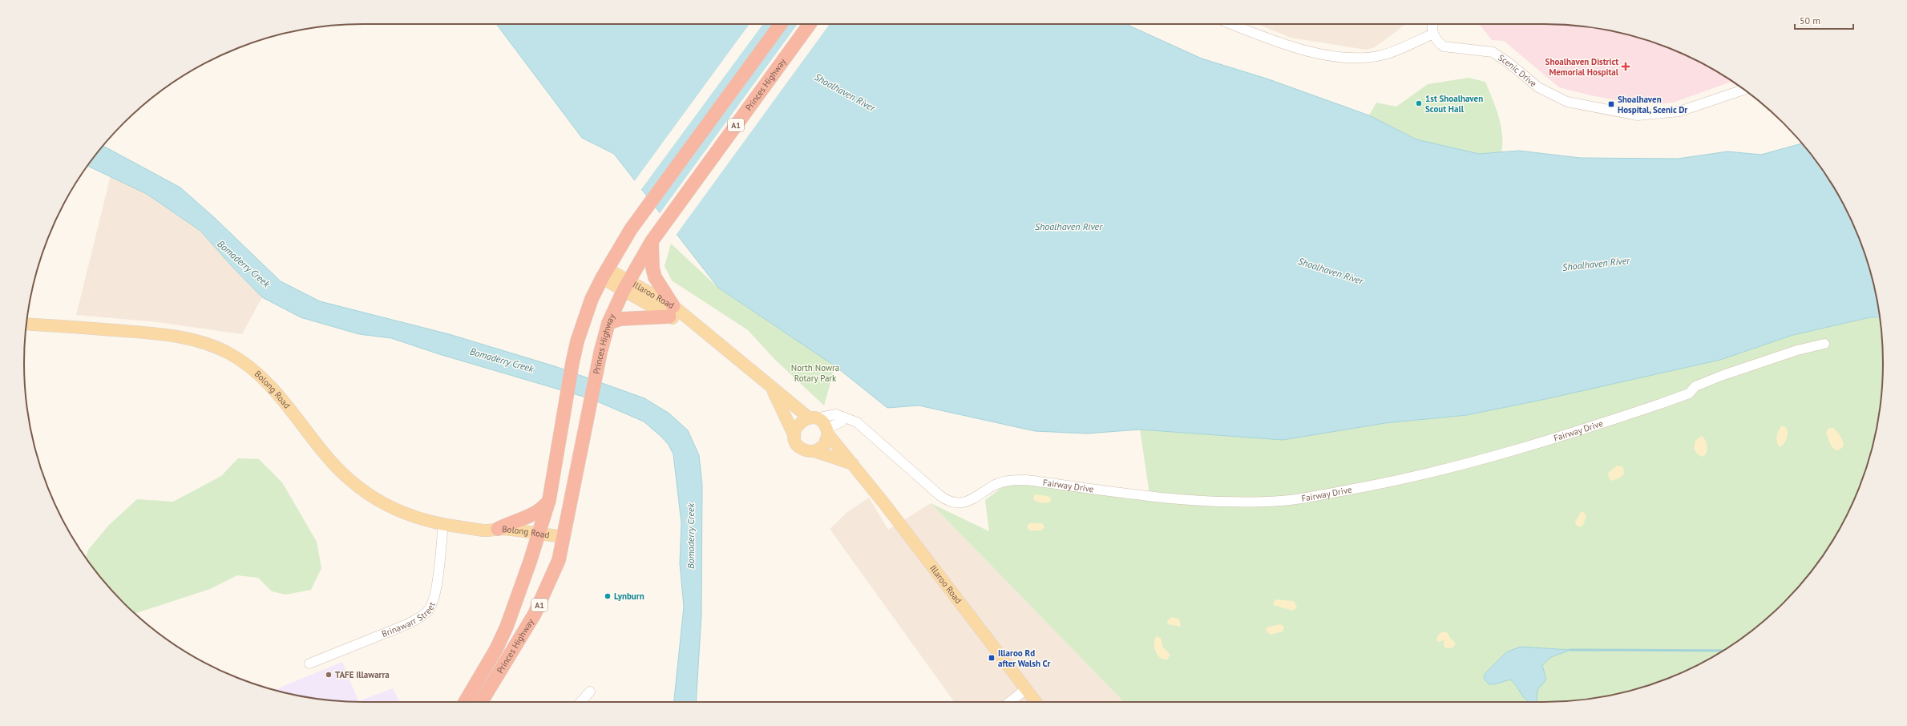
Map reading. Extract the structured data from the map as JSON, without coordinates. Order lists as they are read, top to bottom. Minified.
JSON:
{"streets":{"highway":["Princes Highway","A1"],"main road":["Illaroo Road","Bolong Road"],"street":["Scenic Drive","Fairway Drive","Brinawarr Street"]},"crossings":[["Princes Highway","Illaroo Road"],["Princes Highway","Bolong Road"],["Illaroo Road","Fairway Drive"],["Bolong Road","Brinawarr Street"]],"water":["Shoalhaven River","Bomaderry Creek"],"parks":["North Nowra Rotary Park"],"places":{"health":["Shoalhaven District Memorial Hospital"],"other":["1st Shoalhaven Scout Hall","Lynburn","TAFE Illawarra"],"transit":["Shoalhaven Hospital, Scenic Dr","Illaroo Rd after Walsh Cr"]},"scale_bar":"50 m"}
